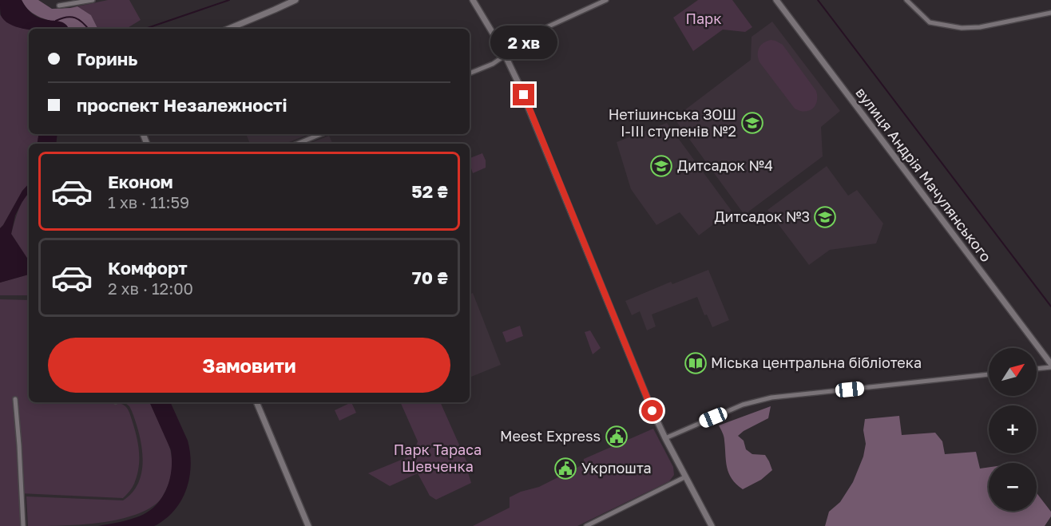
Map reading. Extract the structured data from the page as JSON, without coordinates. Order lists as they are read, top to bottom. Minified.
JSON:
{"streets":{"street":["вулиця Андрія Мачулянського"]},"parks":["Парк","Парк Тараса Шевченка"],"places":{"school or university":["Нетішинська ЗОШ І-ІІІ ступенів №2","Дитсадок №4","Дитсадок №3"],"library":["Міська центральна бібліотека"],"public building":["Meest Express","Укрпошта"]},"north":"top right","page":{"bubble":"2 хв","banner":["Горинь","проспект Незалежності"],"list":[{"name":"Економ","note":"1 хв · 11:59","value":"52 ₴"},{"name":"Комфорт","note":"2 хв · 12:00","value":"70 ₴"}],"buttons":"Замовити","map_buttons":["+","−"]}}
